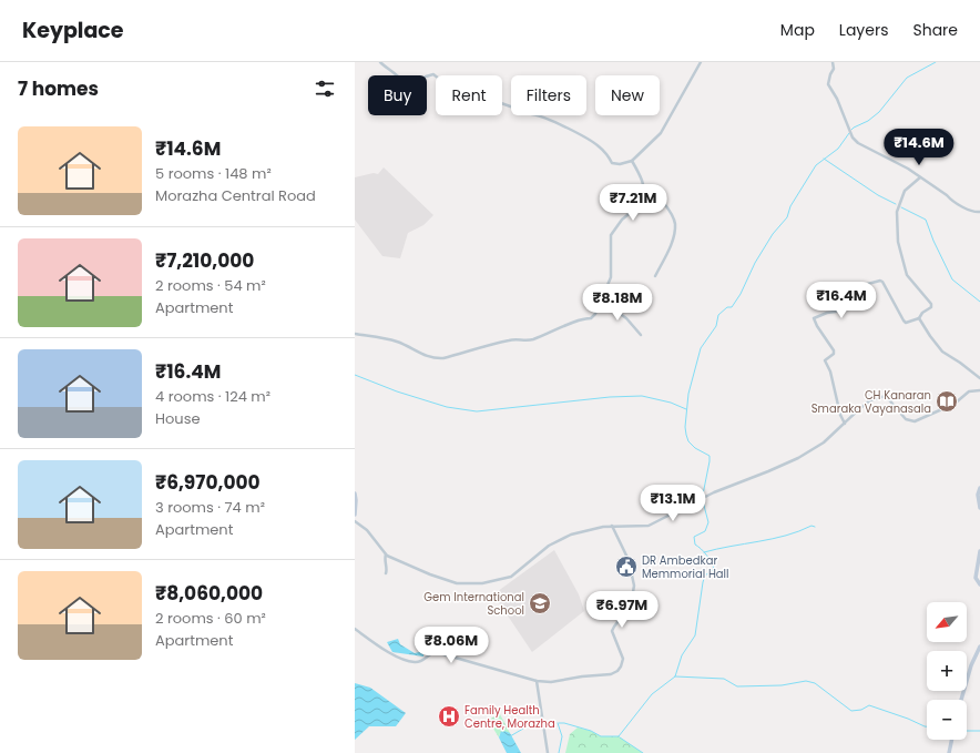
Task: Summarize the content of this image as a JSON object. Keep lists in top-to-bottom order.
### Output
{
  "places": {
    "library": ["CH Kanaran Smaraka Vayanasala"],
    "public building": ["DR Ambedkar Memmorial Hall"],
    "school or university": ["Gem International School"],
    "hospital": ["Family Health Centre, Morazha"]
  },
  "north": "bottom left",
  "page": {
    "header": "Keyplace",
    "nav": ["Map", "Layers", "Share"],
    "heading": "7 homes",
    "chip": [
      "Buy",
      "Rent",
      "Filters",
      "New"
    ],
    "list": [
      {
        "name": "₹14.6M",
        "note": "5 rooms · 148 m² · Morazha Central Road"
      },
      {
        "name": "₹7,210,000",
        "note": "2 rooms · 54 m² · Apartment"
      },
      {
        "name": "₹16.4M",
        "note": "4 rooms · 124 m² · House"
      },
      {
        "name": "₹6,970,000",
        "note": "3 rooms · 74 m² · Apartment"
      },
      {
        "name": "₹8,060,000",
        "note": "2 rooms · 60 m² · Apartment"
      }
    ],
    "price": [
      "₹14.6M",
      "₹7.21M",
      "₹16.4M",
      "₹8.18M",
      "₹13.1M",
      "₹6.97M",
      "₹8.06M"
    ],
    "map_buttons": ["+", "−"]
  }
}
